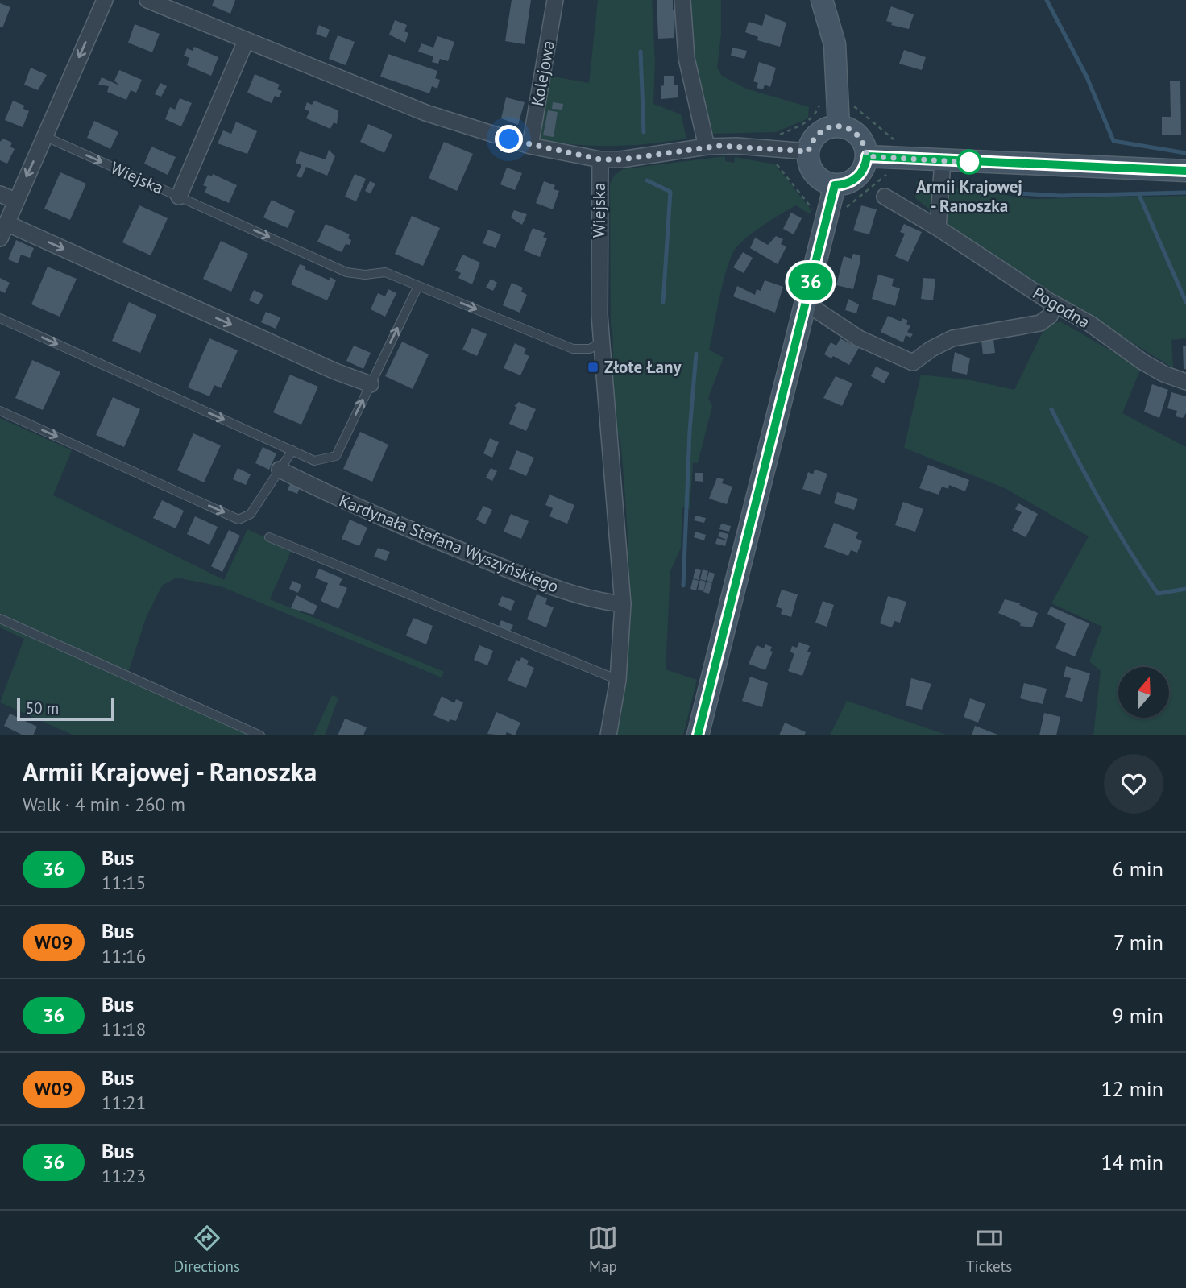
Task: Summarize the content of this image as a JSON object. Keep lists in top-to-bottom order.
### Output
{
  "streets": {
    "street": [
      "Kolejowa",
      "Wiejska",
      "Pogodna",
      "Kardynała Stefana Wyszyńskiego"
    ]
  },
  "crossings": [
    ["Kolejowa", "Wiejska"]
  ],
  "one_way": ["Wiejska"],
  "places": {
    "other": ["Armii Krajowej - Ranoszka"],
    "transit": ["Złote Łany"]
  },
  "lines": ["bus line 36"],
  "scale_bar": "50 m",
  "north": "top",
  "page": {
    "on_map": "36",
    "scale": "50 m",
    "heading": ["Armii Krajowej - Ranoszka", "Walk · 4 min · 260 m"],
    "list": [
      {
        "mark": "36",
        "name": "Bus",
        "note": "11:15",
        "value": "6 min"
      },
      {
        "mark": "W09",
        "name": "Bus",
        "note": "11:16",
        "value": "7 min"
      },
      {
        "mark": "36",
        "name": "Bus",
        "note": "11:18",
        "value": "9 min"
      },
      {
        "mark": "W09",
        "name": "Bus",
        "note": "11:21",
        "value": "12 min"
      },
      {
        "mark": "36",
        "name": "Bus",
        "note": "11:23",
        "value": "14 min"
      }
    ],
    "tabs": ["Directions", "Map", "Tickets"]
  }
}
